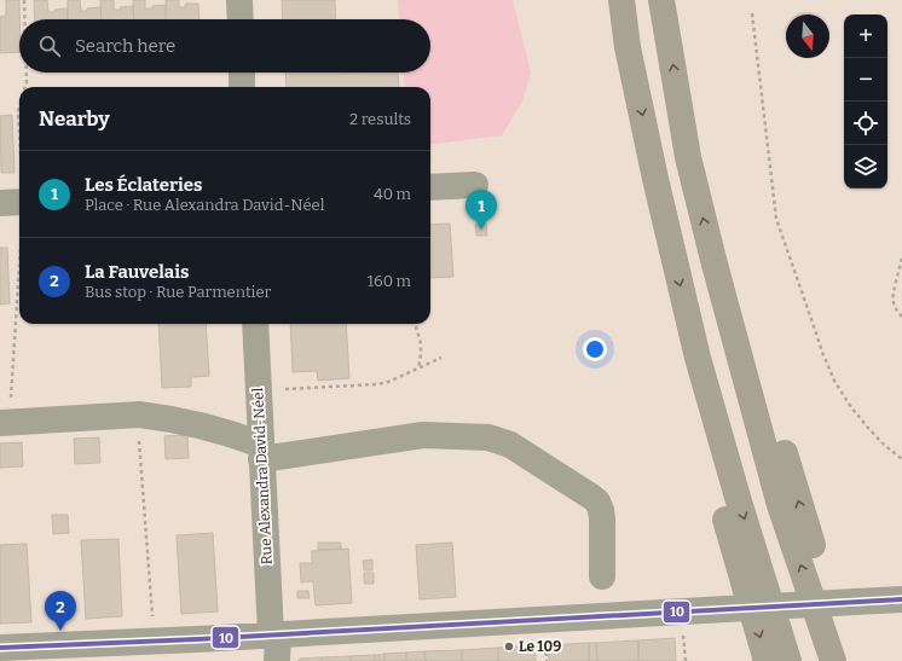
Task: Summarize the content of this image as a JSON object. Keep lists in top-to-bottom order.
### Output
{
  "streets": {
    "street": ["Rue Alexandra David-Néel"]
  },
  "places": ["Le 109"],
  "lines": ["transit line 10"],
  "north": "bottom",
  "page": {
    "map_buttons": ["+", "−"],
    "search": "Search here",
    "heading": ["Nearby", "2 results"],
    "list": [
      {
        "mark": "1",
        "name": "Les Éclateries",
        "note": "Place · Rue Alexandra David-Néel",
        "value": "40 m"
      },
      {
        "mark": "2",
        "name": "La Fauvelais",
        "note": "Bus stop · Rue Parmentier",
        "value": "160 m"
      }
    ],
    "pins": ["1", "2"]
  }
}
